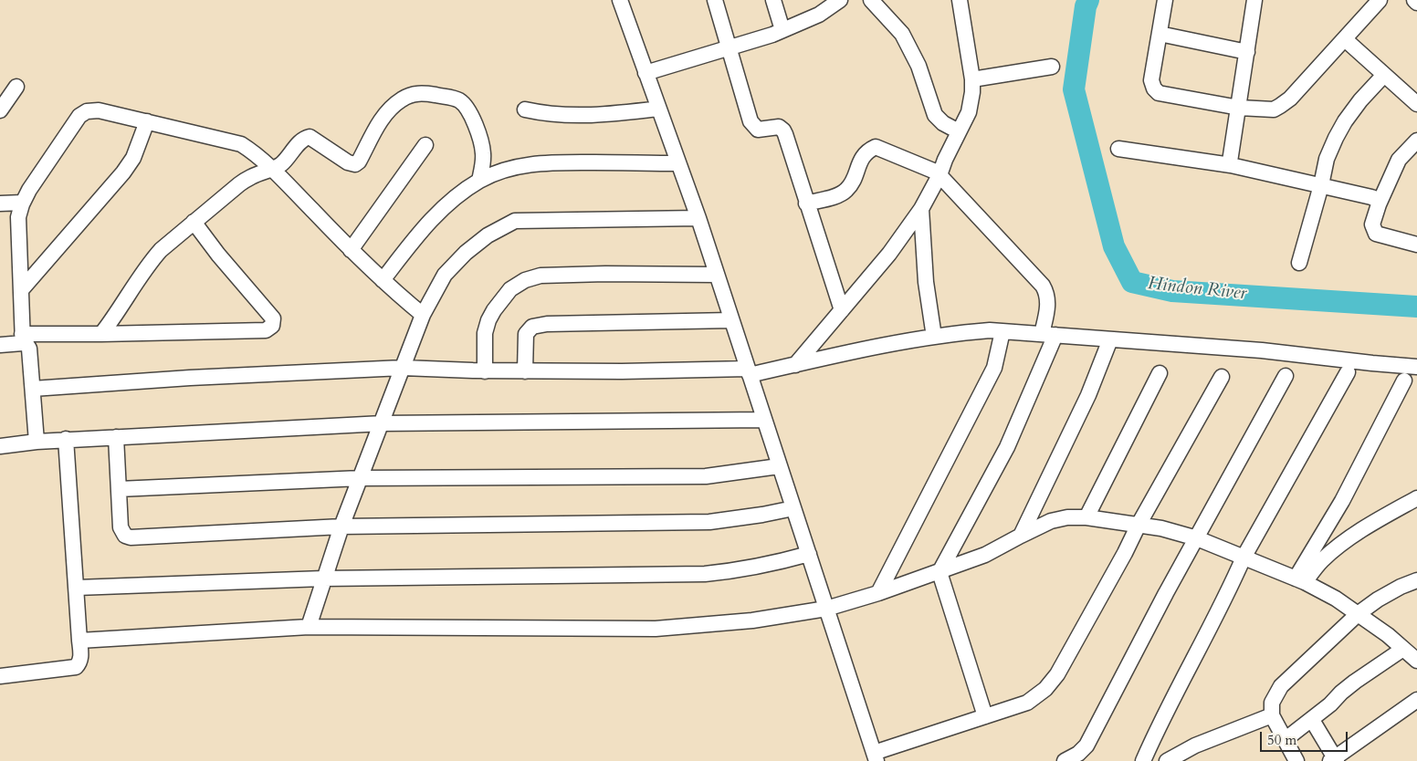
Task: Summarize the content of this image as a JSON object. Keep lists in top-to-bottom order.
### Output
{
  "water": ["Hindon River"],
  "scale_bar": "50 m"
}
